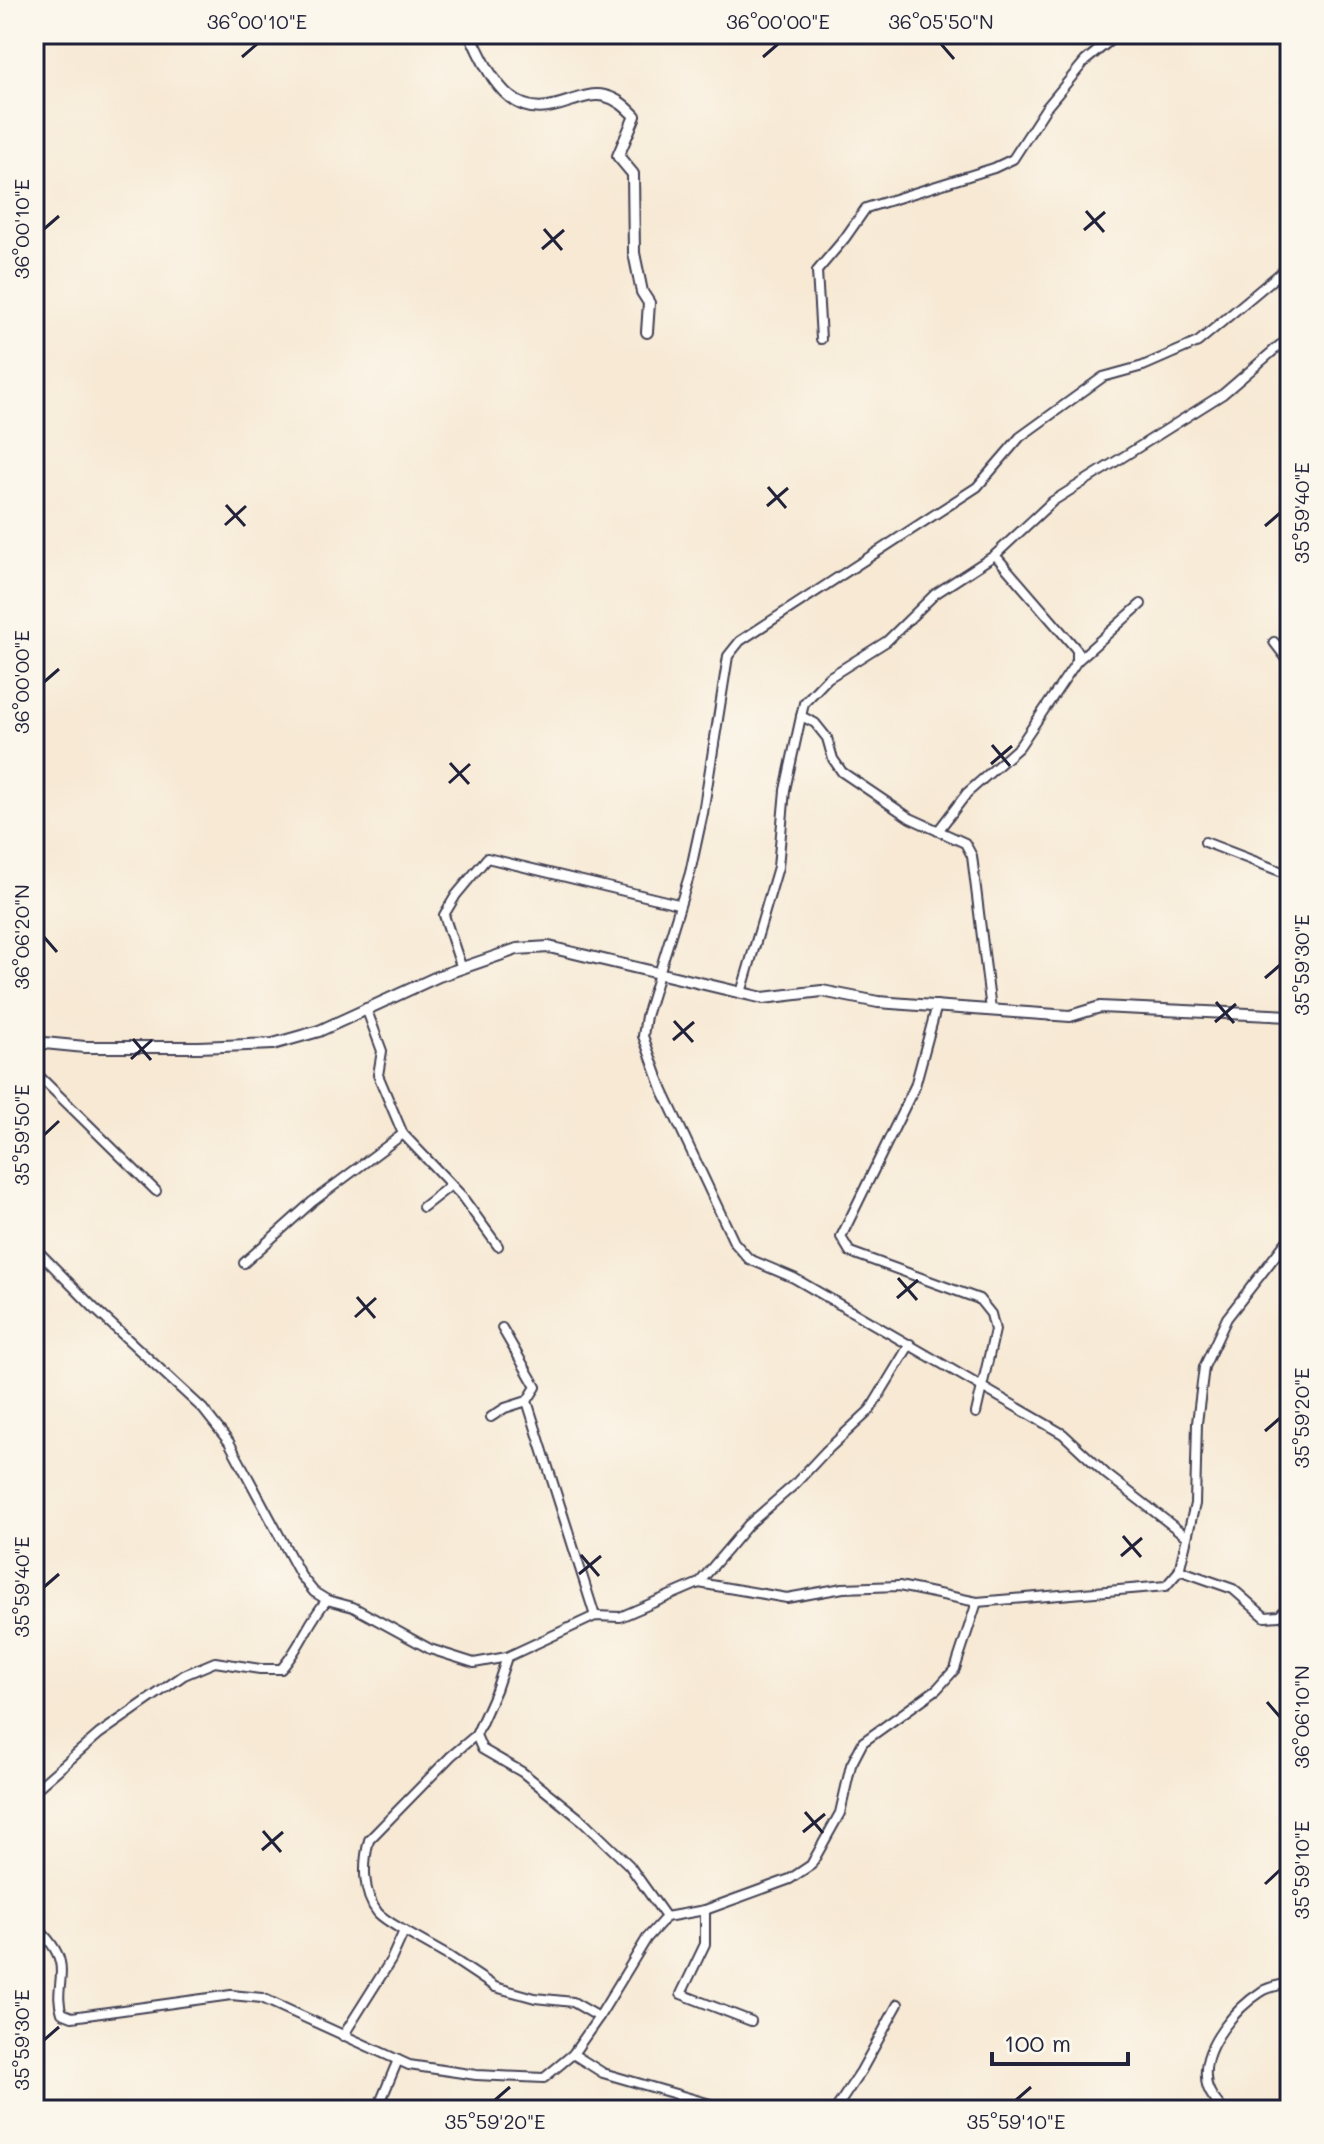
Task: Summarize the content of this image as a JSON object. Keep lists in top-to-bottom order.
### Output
{
  "scale_bar": "100 m",
  "coordinates": [
    "36°00'10\"E",
    "36°00'00\"E",
    "36°05'50\"N",
    "35°59'40\"E",
    "36°06'20\"N",
    "35°59'30\"E",
    "35°59'50\"E",
    "35°59'20\"E",
    "36°06'10\"N",
    "35°59'10\"E"
  ]
}
